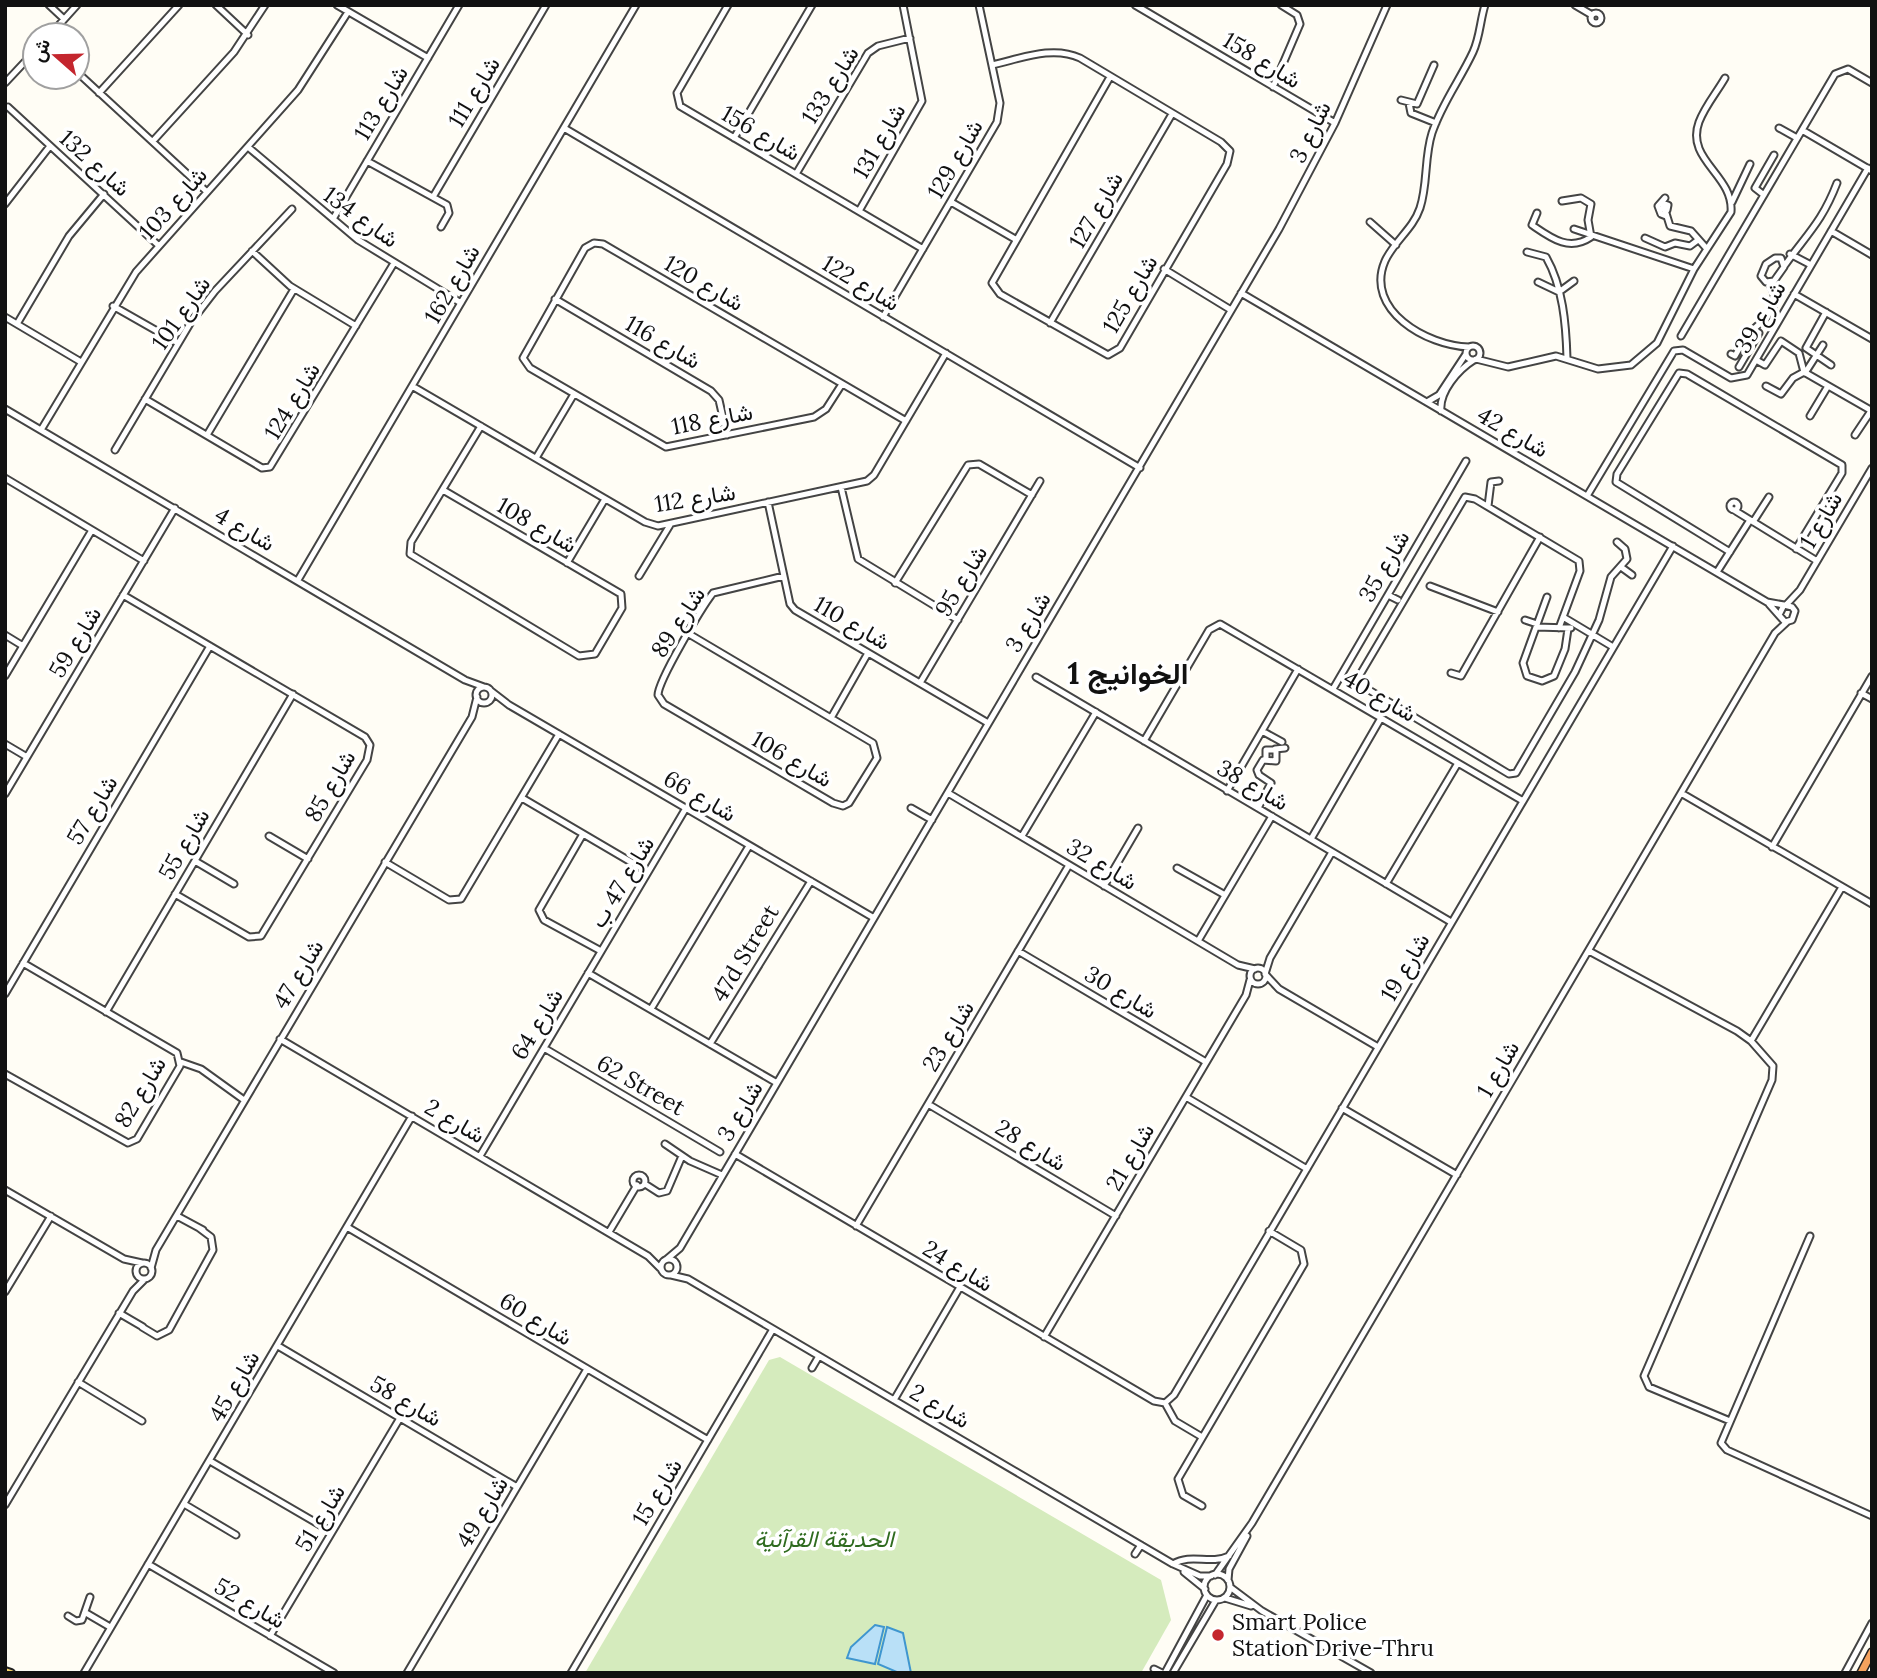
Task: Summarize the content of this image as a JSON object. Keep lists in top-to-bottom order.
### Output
{
  "streets": {
    "street": [
      "شارع 158",
      "شارع 133",
      "شارع 111",
      "شارع 113",
      "شارع 3",
      "شارع 156",
      "شارع 131",
      "شارع 129",
      "شارع 132",
      "شارع 103",
      "شارع 127",
      "شارع 134",
      "شارع 120",
      "شارع 122",
      "شارع 162",
      "شارع 125",
      "شارع 101",
      "شارع 39",
      "شارع 116",
      "شارع 124",
      "شارع 118",
      "شارع 42",
      "شارع 112",
      "شارع 1",
      "شارع 108",
      "شارع 4",
      "شارع 35",
      "شارع 95",
      "شارع 89",
      "شارع 110",
      "شارع 59",
      "شارع 40",
      "شارع 106",
      "شارع 38",
      "شارع 85",
      "شارع 66",
      "شارع 57",
      "شارع 55",
      "شارع 32",
      "شارع 47 ب",
      "47d Street",
      "شارع 19",
      "شارع 47",
      "شارع 30",
      "شارع 64",
      "شارع 23",
      "62 Street",
      "شارع 82",
      "شارع 2",
      "شارع 28",
      "شارع 21",
      "شارع 24",
      "شارع 60",
      "شارع 45",
      "شارع 58",
      "شارع 15",
      "شارع 49",
      "شارع 51",
      "شارع 52"
    ]
  },
  "crossings": [
    ["شارع 158", "شارع 3"],
    ["شارع 133", "شارع 156"],
    ["شارع 133", "شارع 131"],
    ["شارع 113", "شارع 134"],
    ["شارع 3", "شارع 122"],
    ["شارع 3", "شارع 42"],
    ["شارع 3", "شارع 110"],
    ["شارع 3", "شارع 66"],
    ["شارع 3", "شارع 32"],
    ["شارع 3", "شارع 64"],
    ["شارع 3", "شارع 2"],
    ["شارع 3", "شارع 24"],
    ["شارع 156", "شارع 131"],
    ["شارع 156", "شارع 129"],
    ["شارع 129", "شارع 122"],
    ["شارع 129", "شارع 125"],
    ["شارع 132", "شارع 103"],
    ["شارع 103", "شارع 134"],
    ["شارع 103", "شارع 4"],
    ["شارع 127", "شارع 125"],
    ["شارع 134", "شارع 162"],
    ["شارع 134", "شارع 124"],
    ["شارع 120", "شارع 116"],
    ["شارع 120", "شارع 118"],
    ["شارع 120", "شارع 112"],
    ["شارع 122", "شارع 162"],
    ["شارع 122", "شارع 112"],
    ["شارع 162", "شارع 112"],
    ["شارع 162", "شارع 4"],
    ["شارع 101", "شارع 124"],
    ["شارع 39", "شارع 42"],
    ["شارع 116", "شارع 118"],
    ["شارع 42", "شارع 1"],
    ["شارع 42", "شارع 19"],
    ["شارع 112", "شارع 110"],
    ["شارع 1", "شارع 2"],
    ["شارع 4", "شارع 59"],
    ["شارع 4", "شارع 66"],
    ["شارع 4", "شارع 47"],
    ["شارع 35", "شارع 40"],
    ["شارع 95", "شارع 110"],
    ["شارع 89", "شارع 110"],
    ["شارع 89", "شارع 106"],
    ["شارع 59", "شارع 85"],
    ["شارع 40", "شارع 38"],
    ["شارع 40", "شارع 19"],
    ["شارع 38", "شارع 19"],
    ["شارع 85", "شارع 57"],
    ["شارع 85", "شارع 55"],
    ["شارع 66", "شارع 47 ب"],
    ["شارع 66", "47d Street"],
    ["شارع 66", "شارع 47"],
    ["شارع 57", "شارع 82"],
    ["شارع 55", "شارع 82"],
    ["شارع 32", "شارع 23"],
    ["شارع 32", "شارع 21"],
    ["شارع 47 ب", "شارع 64"],
    ["47d Street", "شارع 64"],
    ["شارع 19", "شارع 24"],
    ["شارع 47", "شارع 2"],
    ["شارع 30", "شارع 23"],
    ["شارع 30", "شارع 21"],
    ["شارع 64", "62 Street"],
    ["شارع 64", "شارع 2"],
    ["شارع 23", "شارع 28"],
    ["شارع 23", "شارع 24"],
    ["شارع 2", "شارع 45"],
    ["شارع 2", "شارع 15"],
    ["شارع 28", "شارع 21"],
    ["شارع 21", "شارع 24"],
    ["شارع 60", "شارع 45"],
    ["شارع 60", "شارع 15"],
    ["شارع 60", "شارع 49"],
    ["شارع 45", "شارع 58"],
    ["شارع 45", "شارع 52"],
    ["شارع 58", "شارع 49"],
    ["شارع 58", "شارع 51"],
    ["شارع 51", "شارع 52"]
  ],
  "districts": ["الخوانيج 1"],
  "parks": ["الحديقة القرآنية"],
  "places": ["Smart Police Station Drive-Thru"],
  "north": "left"
}
